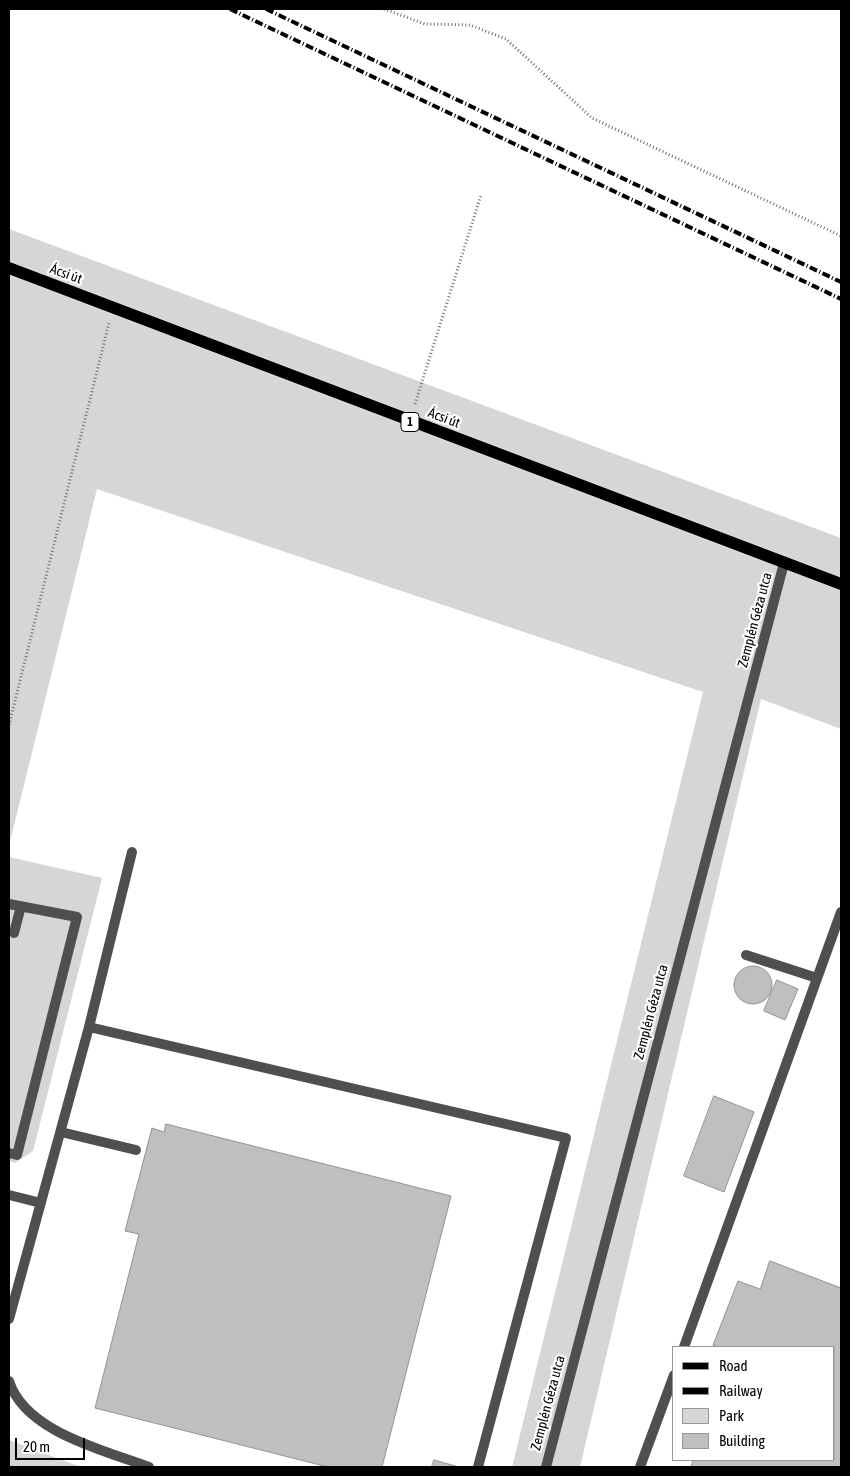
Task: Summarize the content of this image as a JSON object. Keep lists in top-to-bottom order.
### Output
{
  "streets": {
    "main road": ["Ácsi út", "1"],
    "street": ["Zemplén Géza utca"]
  },
  "crossings": [
    ["Ácsi út", "Zemplén Géza utca"]
  ],
  "legend": [
    "Road",
    "Railway",
    "Park",
    "Building"
  ],
  "scale_bar": "20 m"
}
